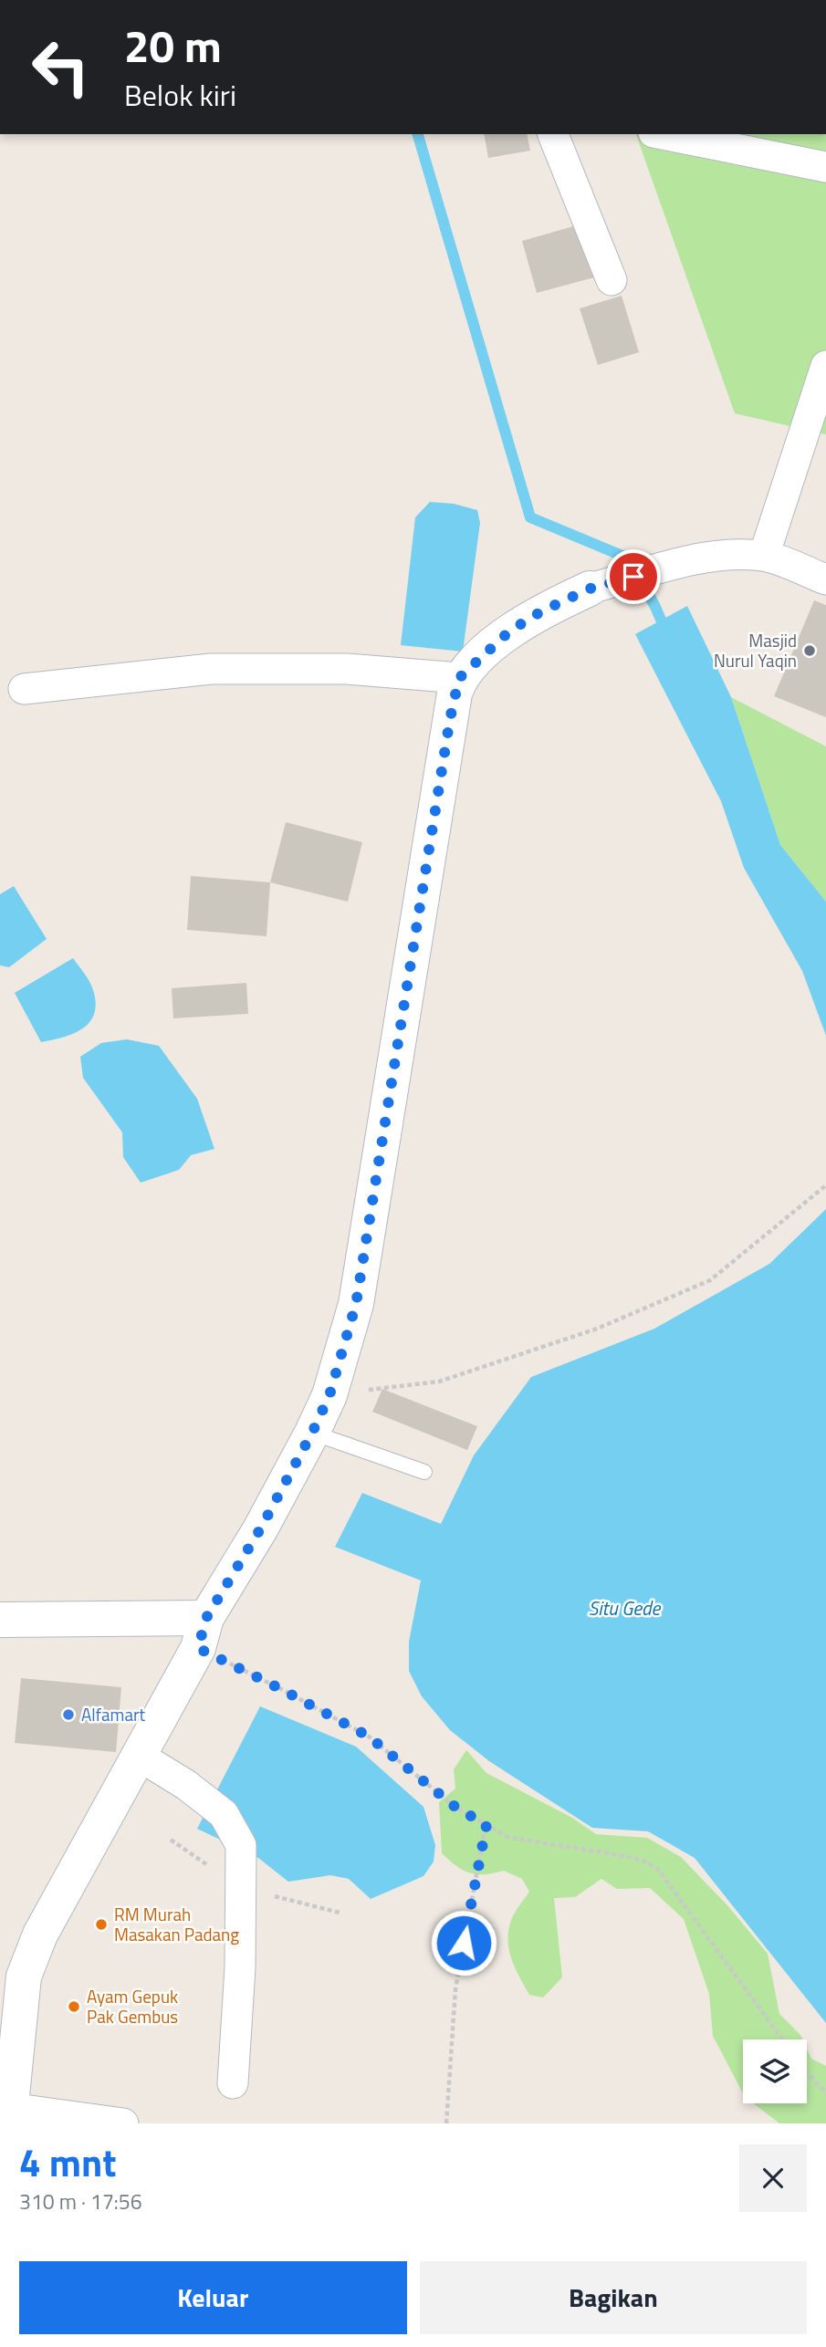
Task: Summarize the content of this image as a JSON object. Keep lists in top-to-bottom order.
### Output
{
  "water": ["Situ Gede"],
  "places": [
    "Masjid Nurul Yaqin",
    "Alfamart",
    "RM Murah Masakan Padang",
    "Ayam Gepuk Pak Gembus"
  ],
  "page": {
    "turn": ["20 m", "Belok kiri"],
    "heading": ["4 mnt", "310 m · 17:56"],
    "buttons": ["Keluar", "Bagikan"]
  }
}
